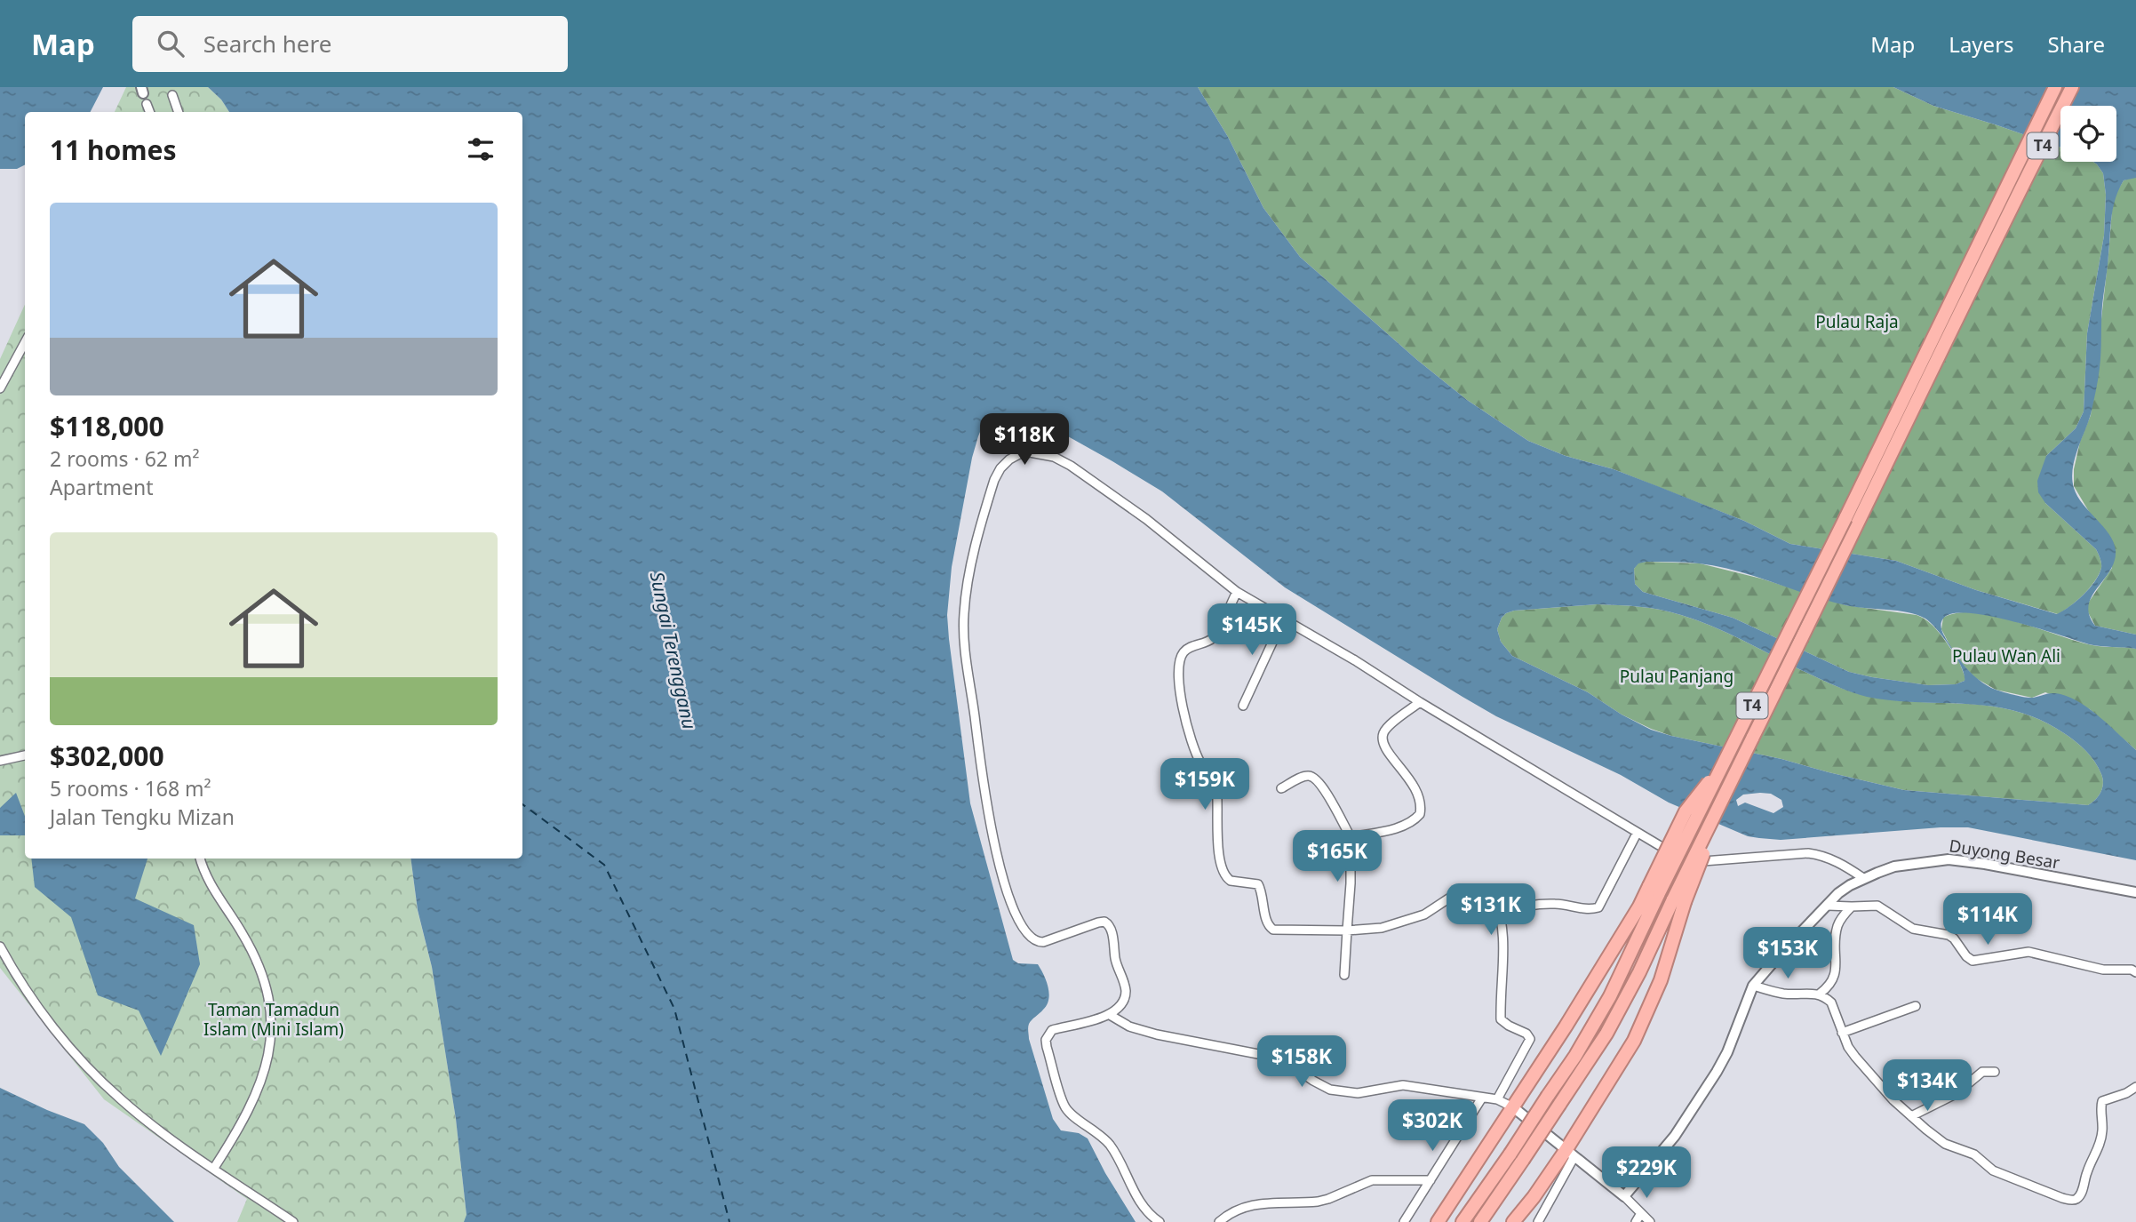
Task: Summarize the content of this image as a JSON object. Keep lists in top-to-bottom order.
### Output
{
  "streets": {
    "highway": ["T4"],
    "street": ["Duyong Besar"]
  },
  "water": ["Sungai Terengganu"],
  "parks": [
    "Pulau Raja",
    "Pulau Wan Ali",
    "Pulau Panjang",
    "Taman Tamadun Islam (Mini Islam)"
  ],
  "page": {
    "header": "Map",
    "search": "Search here",
    "nav": ["Map", "Layers", "Share"],
    "heading": "11 homes",
    "list": [
      {
        "name": "$118,000",
        "note": "2 rooms · 62 m² · Apartment"
      },
      {
        "name": "$302,000",
        "note": "5 rooms · 168 m² · Jalan Tengku Mizan"
      }
    ],
    "price": [
      "$118K",
      "$145K",
      "$159K",
      "$165K",
      "$131K",
      "$114K",
      "$153K",
      "$158K",
      "$134K",
      "$302K",
      "$229K"
    ]
  }
}
